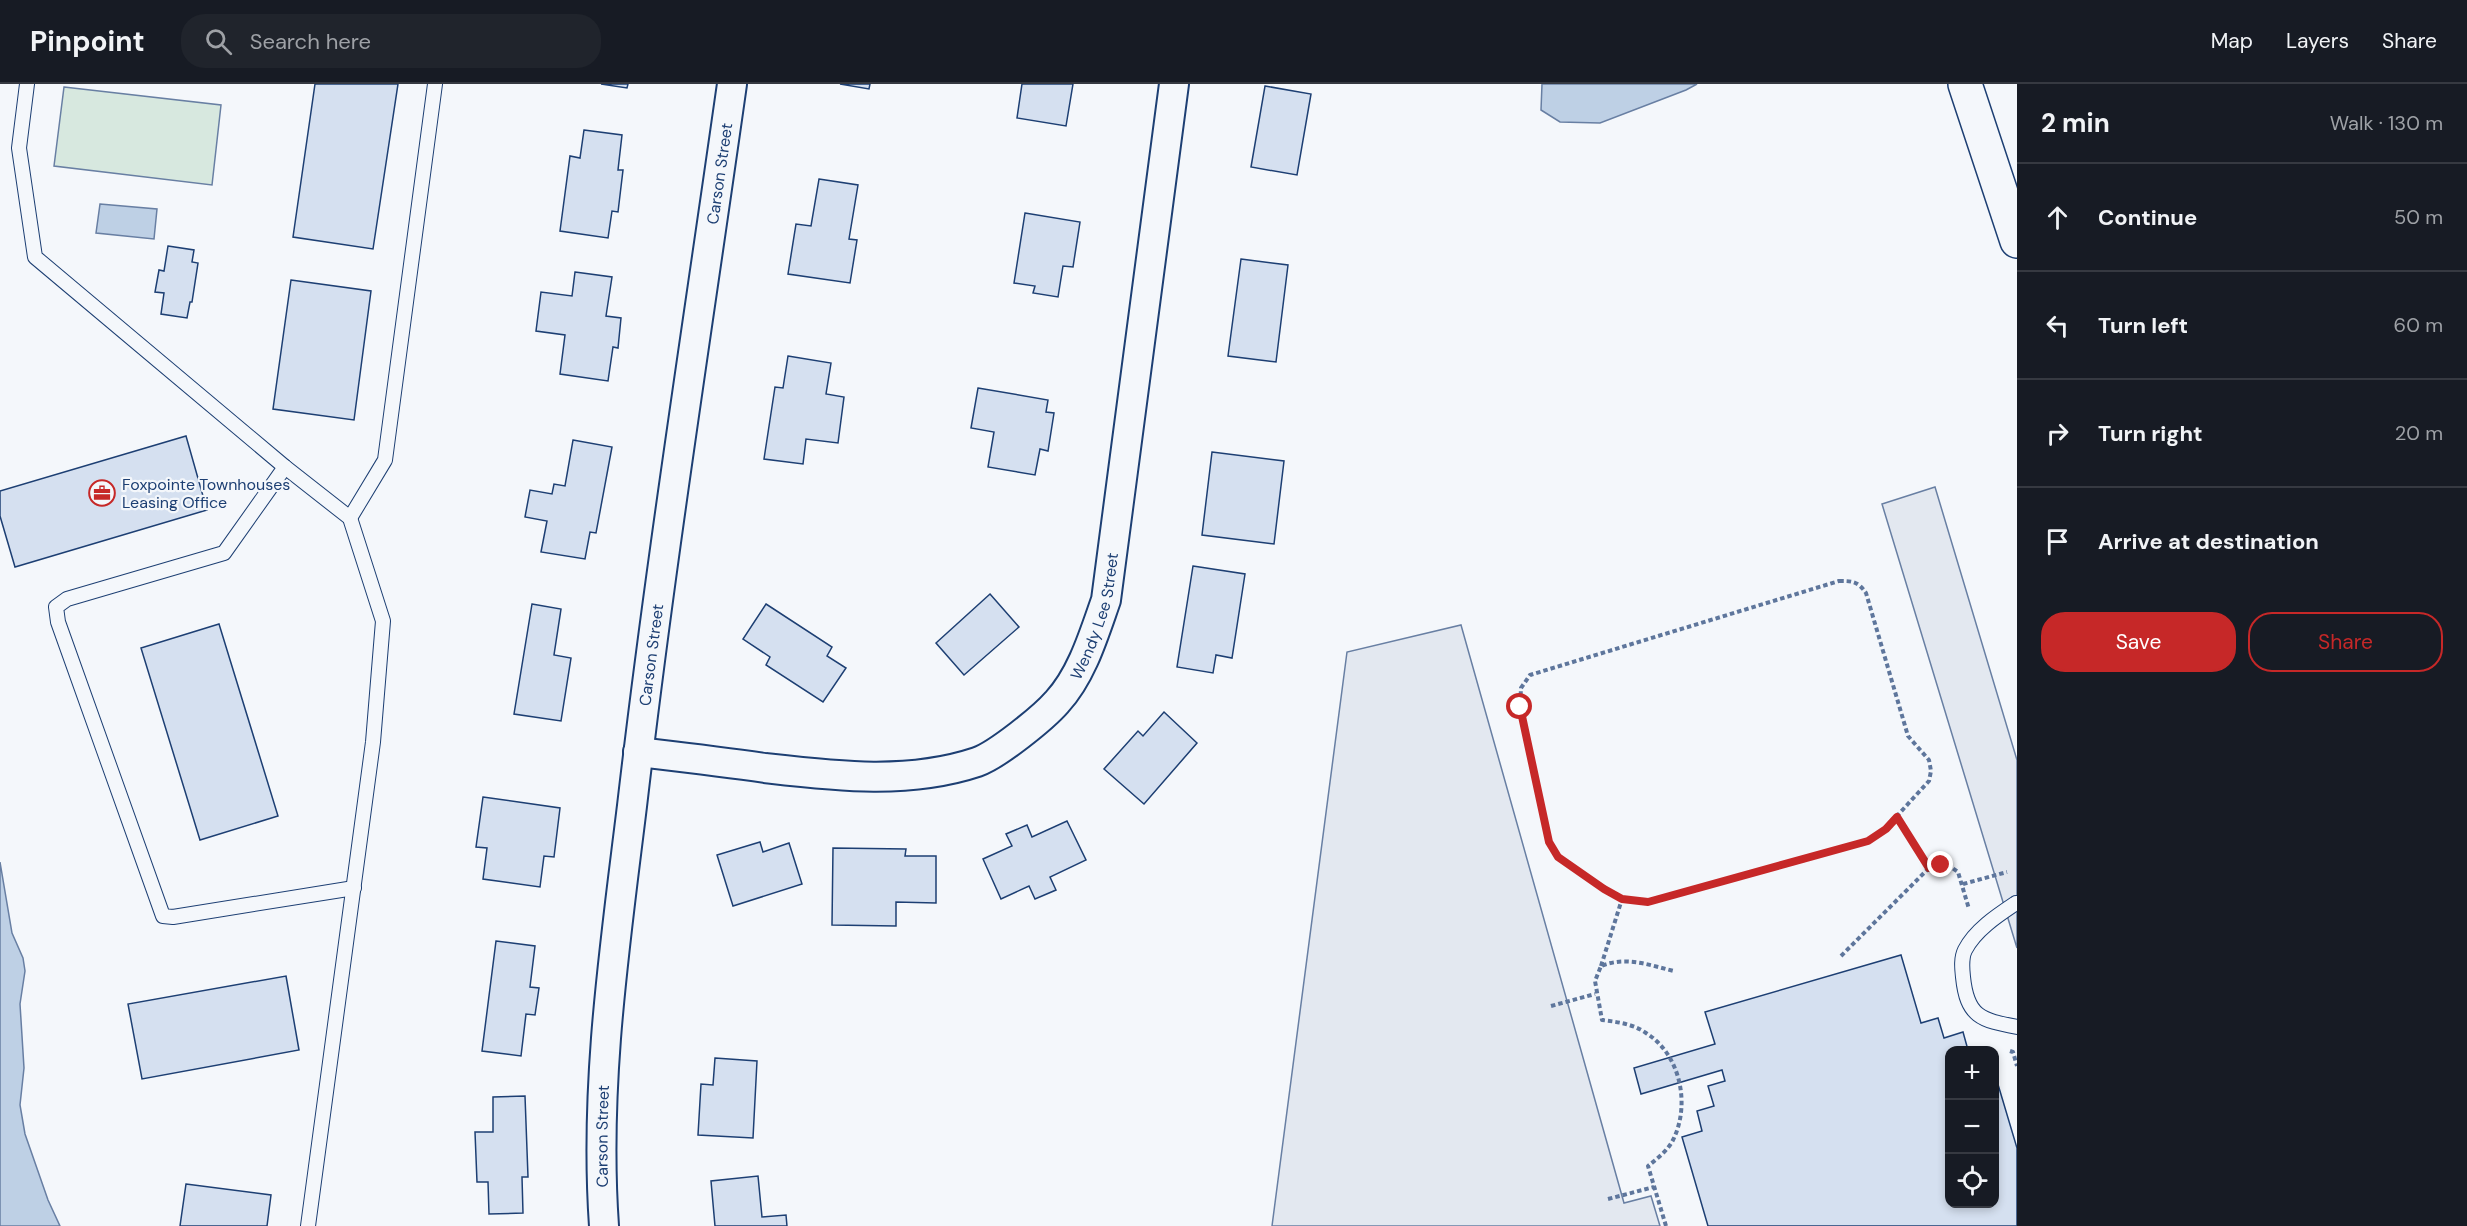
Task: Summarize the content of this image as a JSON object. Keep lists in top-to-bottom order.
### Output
{
  "streets": {
    "street": ["Carson Street", "Wendy Lee Street"]
  },
  "crossings": [
    ["Carson Street", "Wendy Lee Street"]
  ],
  "places": {
    "office": ["Foxpointe Townhouses Leasing Office"]
  },
  "page": {
    "header": "Pinpoint",
    "search": "Search here",
    "nav": ["Map", "Layers", "Share"],
    "heading": ["2 min", "Walk · 130 m"],
    "list": [
      ["Continue", "50 m"],
      ["Turn left", "60 m"],
      ["Turn right", "20 m"],
      "Arrive at destination"
    ],
    "buttons": ["Save", "Share"],
    "map_buttons": ["+", "−"]
  }
}
